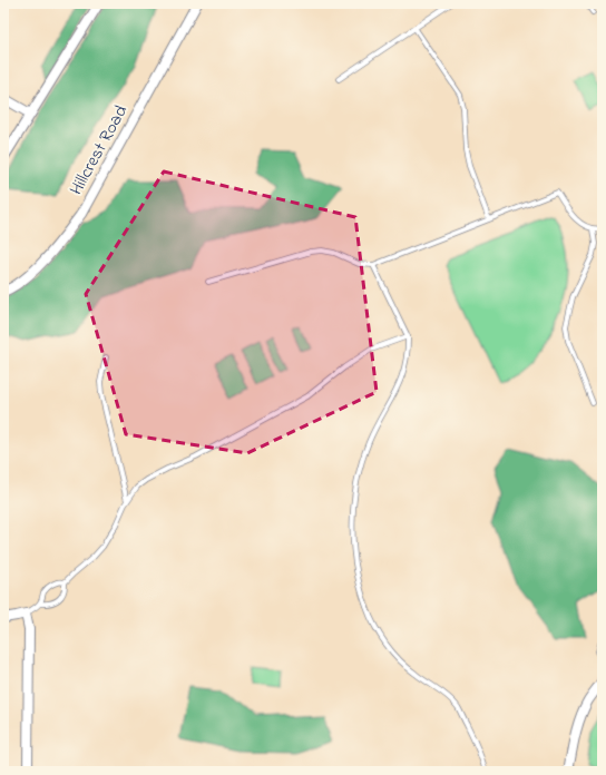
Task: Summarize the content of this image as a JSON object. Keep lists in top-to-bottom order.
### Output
{
  "streets": {
    "street": ["Hillcrest Road"]
  }
}
